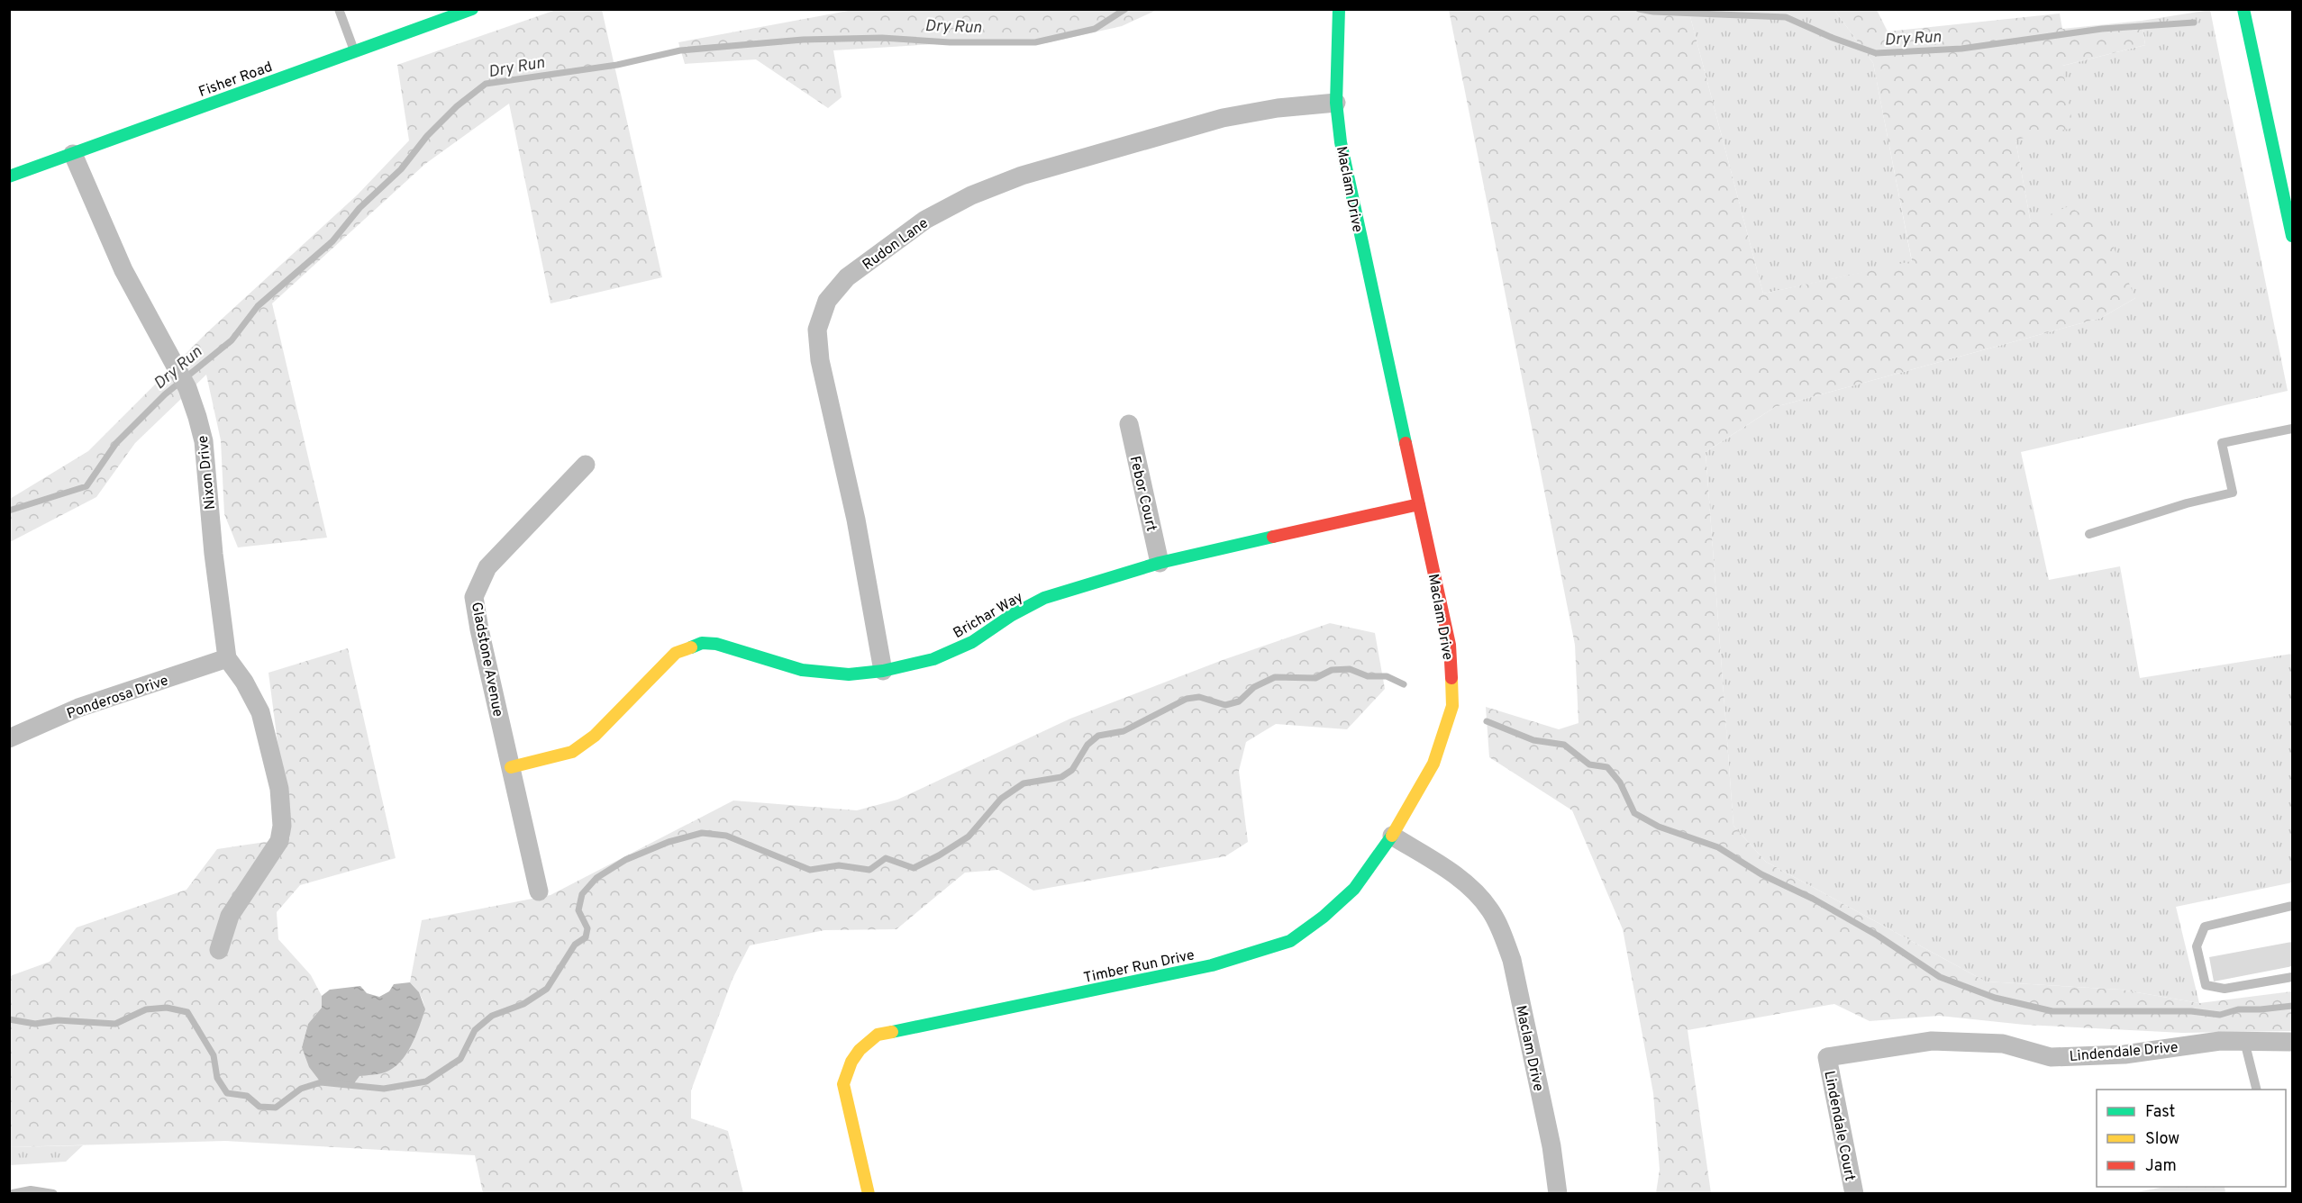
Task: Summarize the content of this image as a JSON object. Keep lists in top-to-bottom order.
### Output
{
  "streets": {
    "street": [
      "Fisher Road",
      "Maclam Drive",
      "Rudon Lane",
      "Nixon Drive",
      "Febor Court",
      "Brichar Way",
      "Gladstone Avenue",
      "Ponderosa Drive",
      "Timber Run Drive",
      "Lindendale Drive",
      "Lindendale Court"
    ]
  },
  "crossings": [
    ["Fisher Road", "Nixon Drive"],
    ["Maclam Drive", "Rudon Lane"],
    ["Maclam Drive", "Brichar Way"],
    ["Maclam Drive", "Timber Run Drive"],
    ["Rudon Lane", "Brichar Way"],
    ["Nixon Drive", "Ponderosa Drive"],
    ["Febor Court", "Brichar Way"],
    ["Brichar Way", "Gladstone Avenue"],
    ["Lindendale Drive", "Lindendale Court"]
  ],
  "water": ["Dry Run"],
  "legend": ["Fast", "Slow", "Jam"]
}
